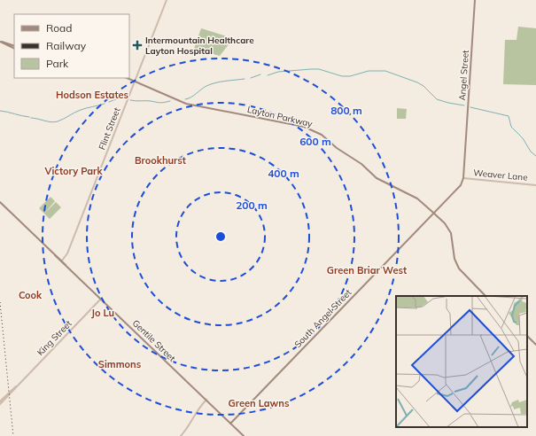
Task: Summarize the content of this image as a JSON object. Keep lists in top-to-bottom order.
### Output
{
  "streets": {
    "main road": [
      "Angel Street",
      "Layton Parkway",
      "South Angel Street",
      "Gentile Street"
    ],
    "street": ["Flint Street", "Weaver Lane", "King Street"]
  },
  "crossings": [
    ["Angel Street", "South Angel Street"],
    ["Layton Parkway", "Flint Street"],
    ["Layton Parkway", "South Angel Street"],
    ["Flint Street", "Gentile Street"],
    ["Weaver Lane", "South Angel Street"],
    ["South Angel Street", "Gentile Street"],
    ["King Street", "Gentile Street"]
  ],
  "districts": [
    "Hodson Estates",
    "Brookhurst",
    "Victory Park",
    "Green Briar West",
    "Cook",
    "Jo Lu",
    "Simmons",
    "Green Lawns"
  ],
  "places": {
    "health": ["Intermountain Healthcare Layton Hospital"]
  },
  "legend": ["Road", "Railway", "Park"],
  "rings": [
    "800 m",
    "600 m",
    "400 m",
    "200 m"
  ]
}
